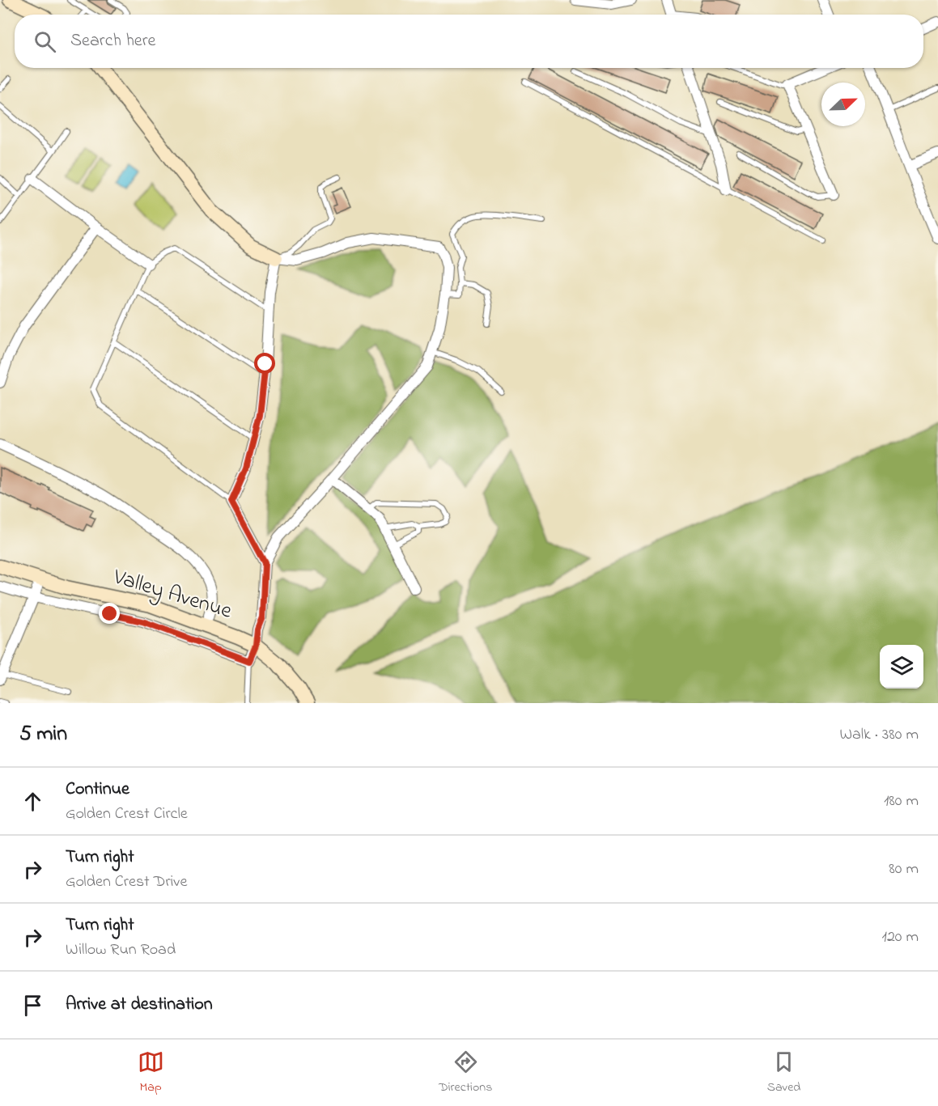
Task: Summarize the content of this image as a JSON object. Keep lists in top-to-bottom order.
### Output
{
  "streets": {
    "main road": ["Valley Avenue"]
  },
  "north": "top right",
  "page": {
    "search": "Search here",
    "heading": ["5 min", "Walk · 380 m"],
    "list": [
      ["Continue", "Golden Crest Circle", "180 m"],
      ["Turn right", "Golden Crest Drive", "80 m"],
      ["Turn right", "Willow Run Road", "120 m"],
      "Arrive at destination"
    ],
    "nav": ["Map", "Directions", "Saved"]
  }
}
